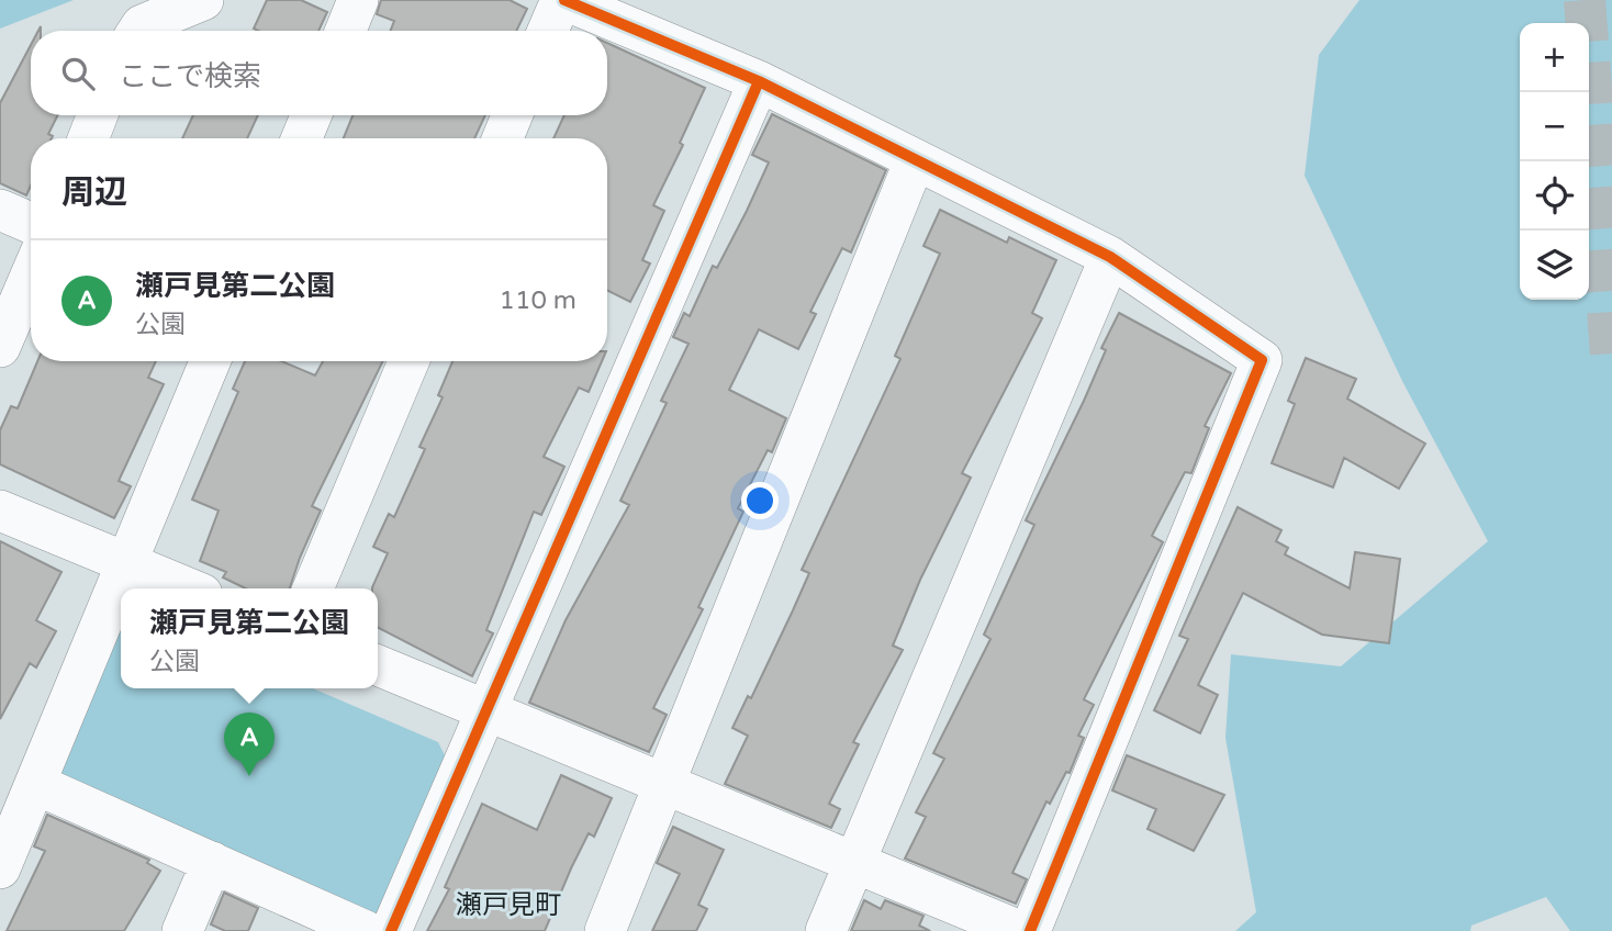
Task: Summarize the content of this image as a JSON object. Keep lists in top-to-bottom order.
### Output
{
  "districts": ["瀬戸見町"],
  "page": {
    "map_buttons": ["+", "−"],
    "search": "ここで検索",
    "heading": "周辺",
    "list": [
      {
        "mark": "A",
        "name": "瀬戸見第二公園",
        "note": "公園",
        "value": "110 m"
      }
    ],
    "popup": ["瀬戸見第二公園", "公園"],
    "pins": "A"
  }
}
